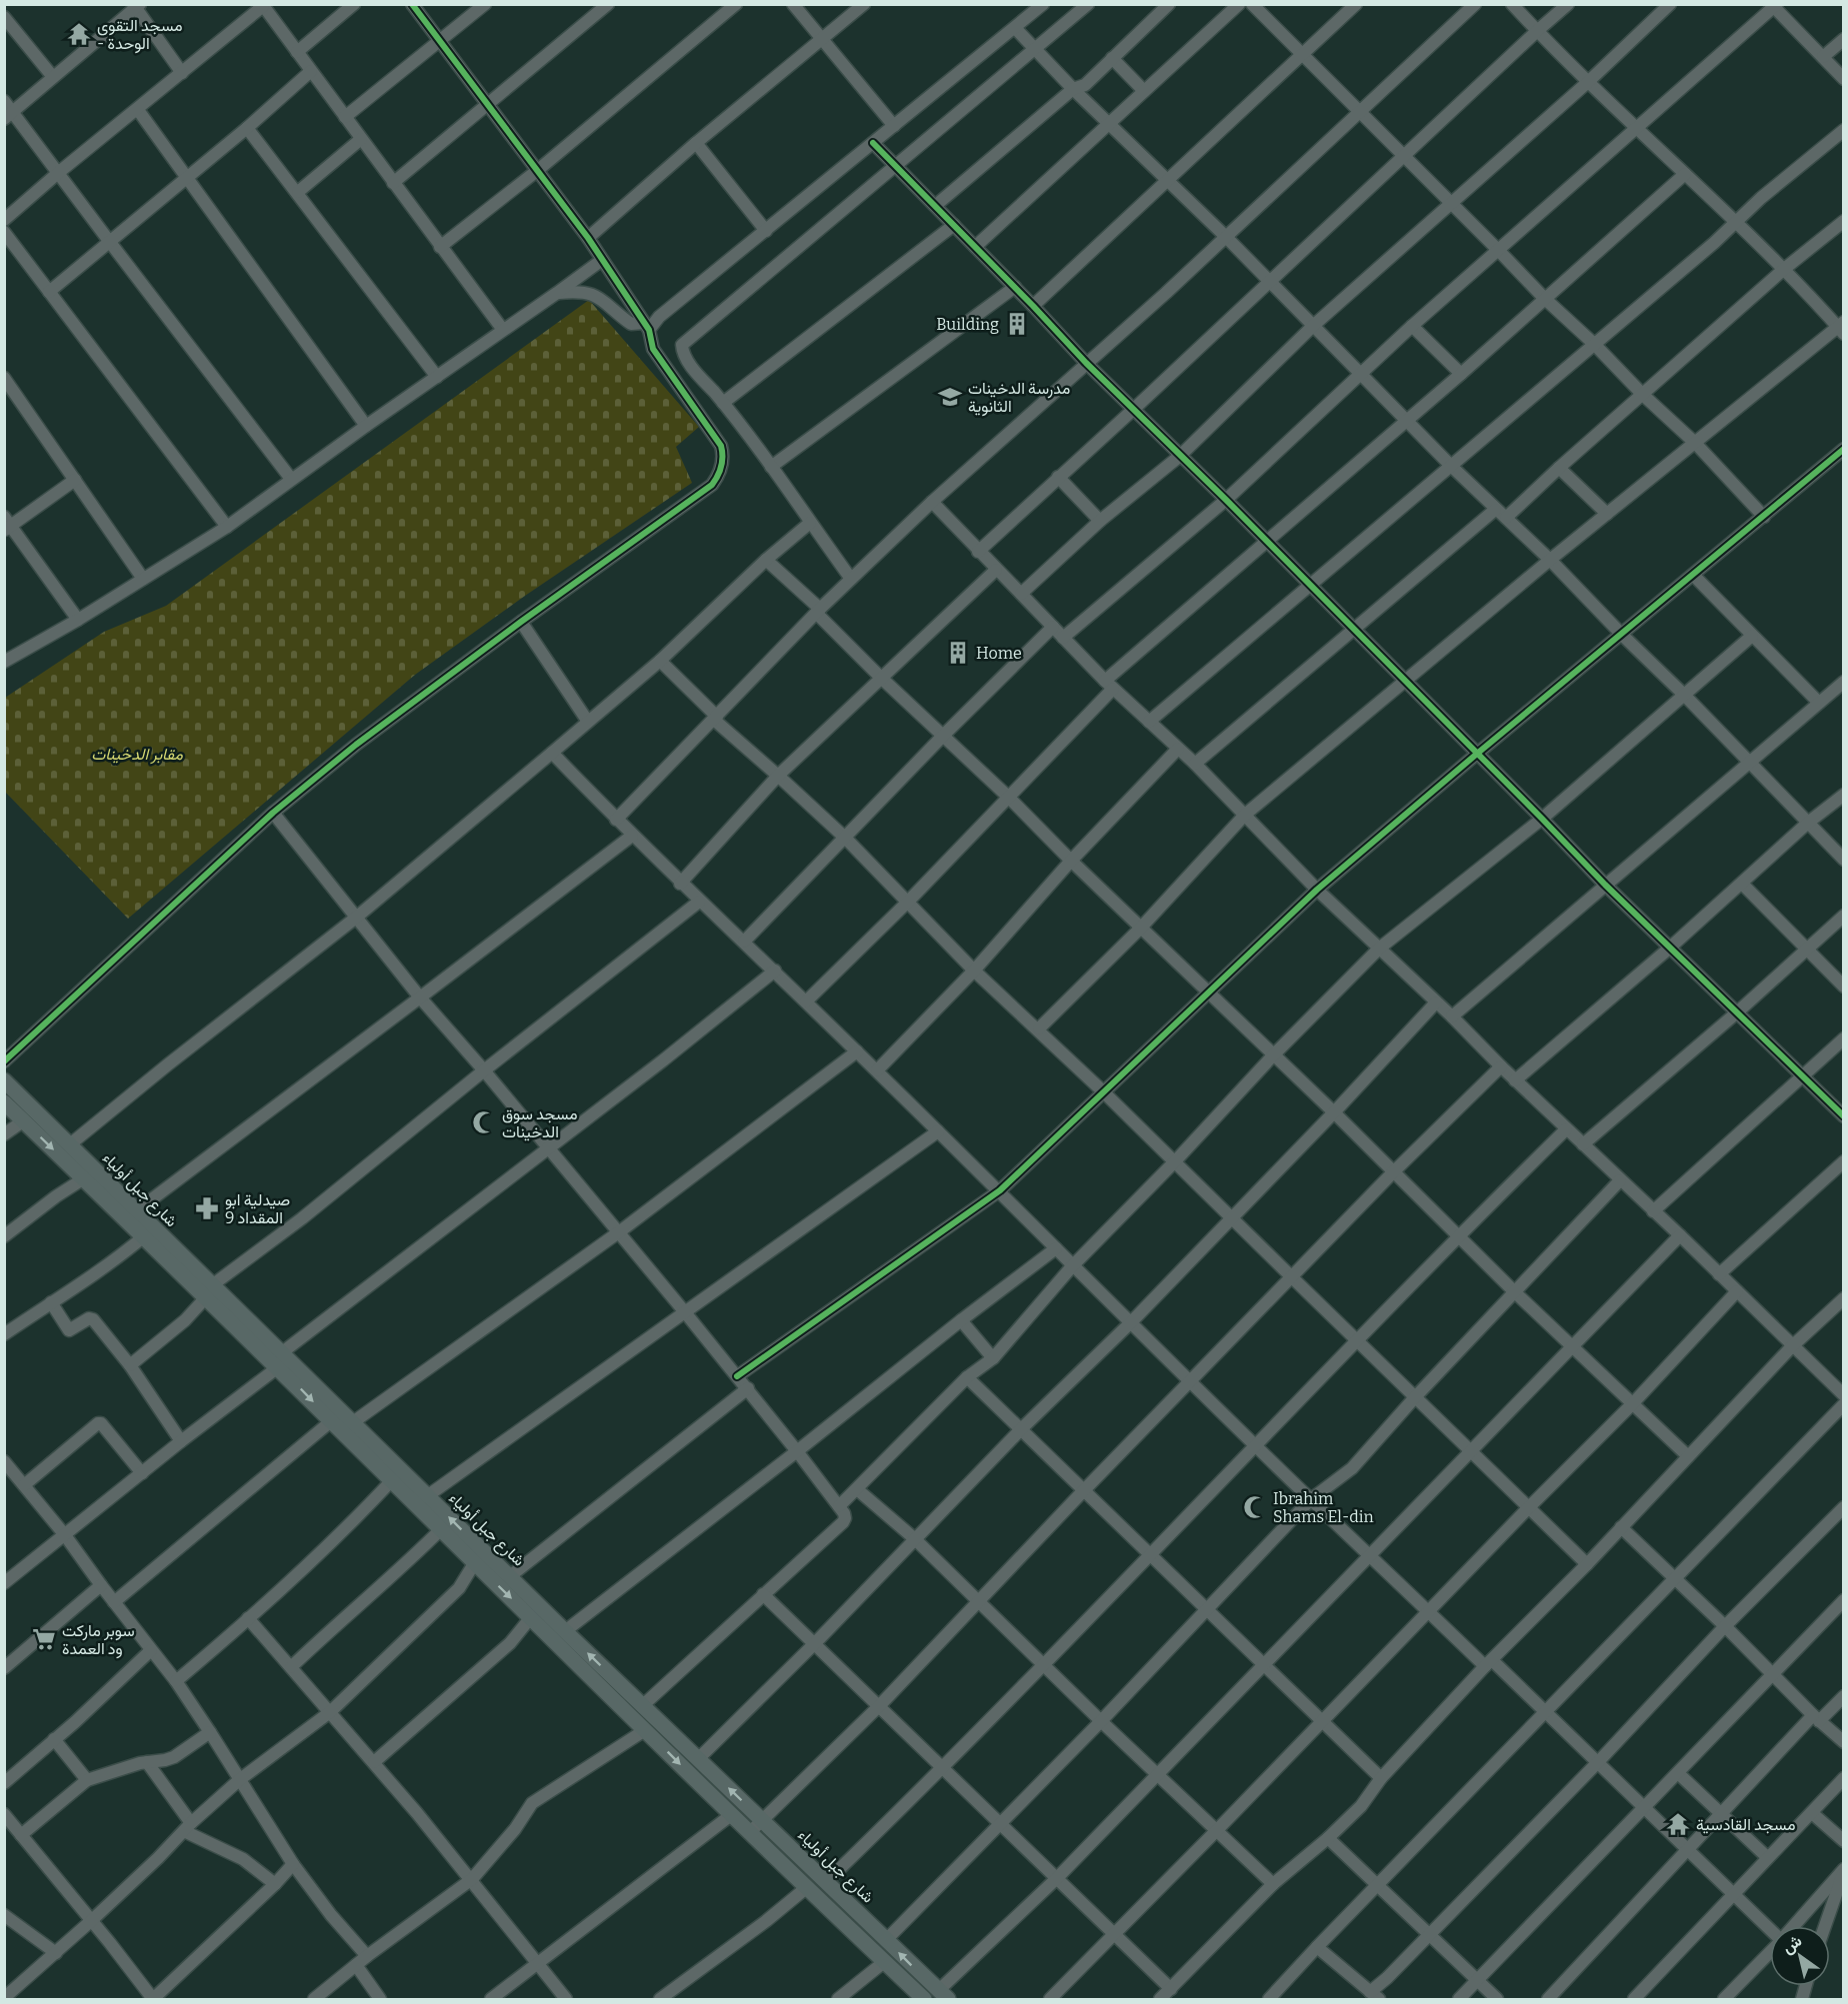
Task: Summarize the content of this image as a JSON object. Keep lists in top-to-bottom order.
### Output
{
  "streets": {
    "main road": ["شارع جبل أولياء"]
  },
  "parks": ["مقابر الدخينات"],
  "places": {
    "temple": ["مسجد التقوى - الوحدة", "مسجد القادسية"],
    "building": ["Building", "Home"],
    "school or university": ["مدرسة الدخينات الثانوية"],
    "mosque": ["مسجد سوق الدخينات", "Ibrahim Shams El-din"],
    "pharmacy": ["صيدلية ابو المقداد 9"],
    "supermarket": ["سوبر ماركت ود العمدة"]
  },
  "north": "top left"
}
